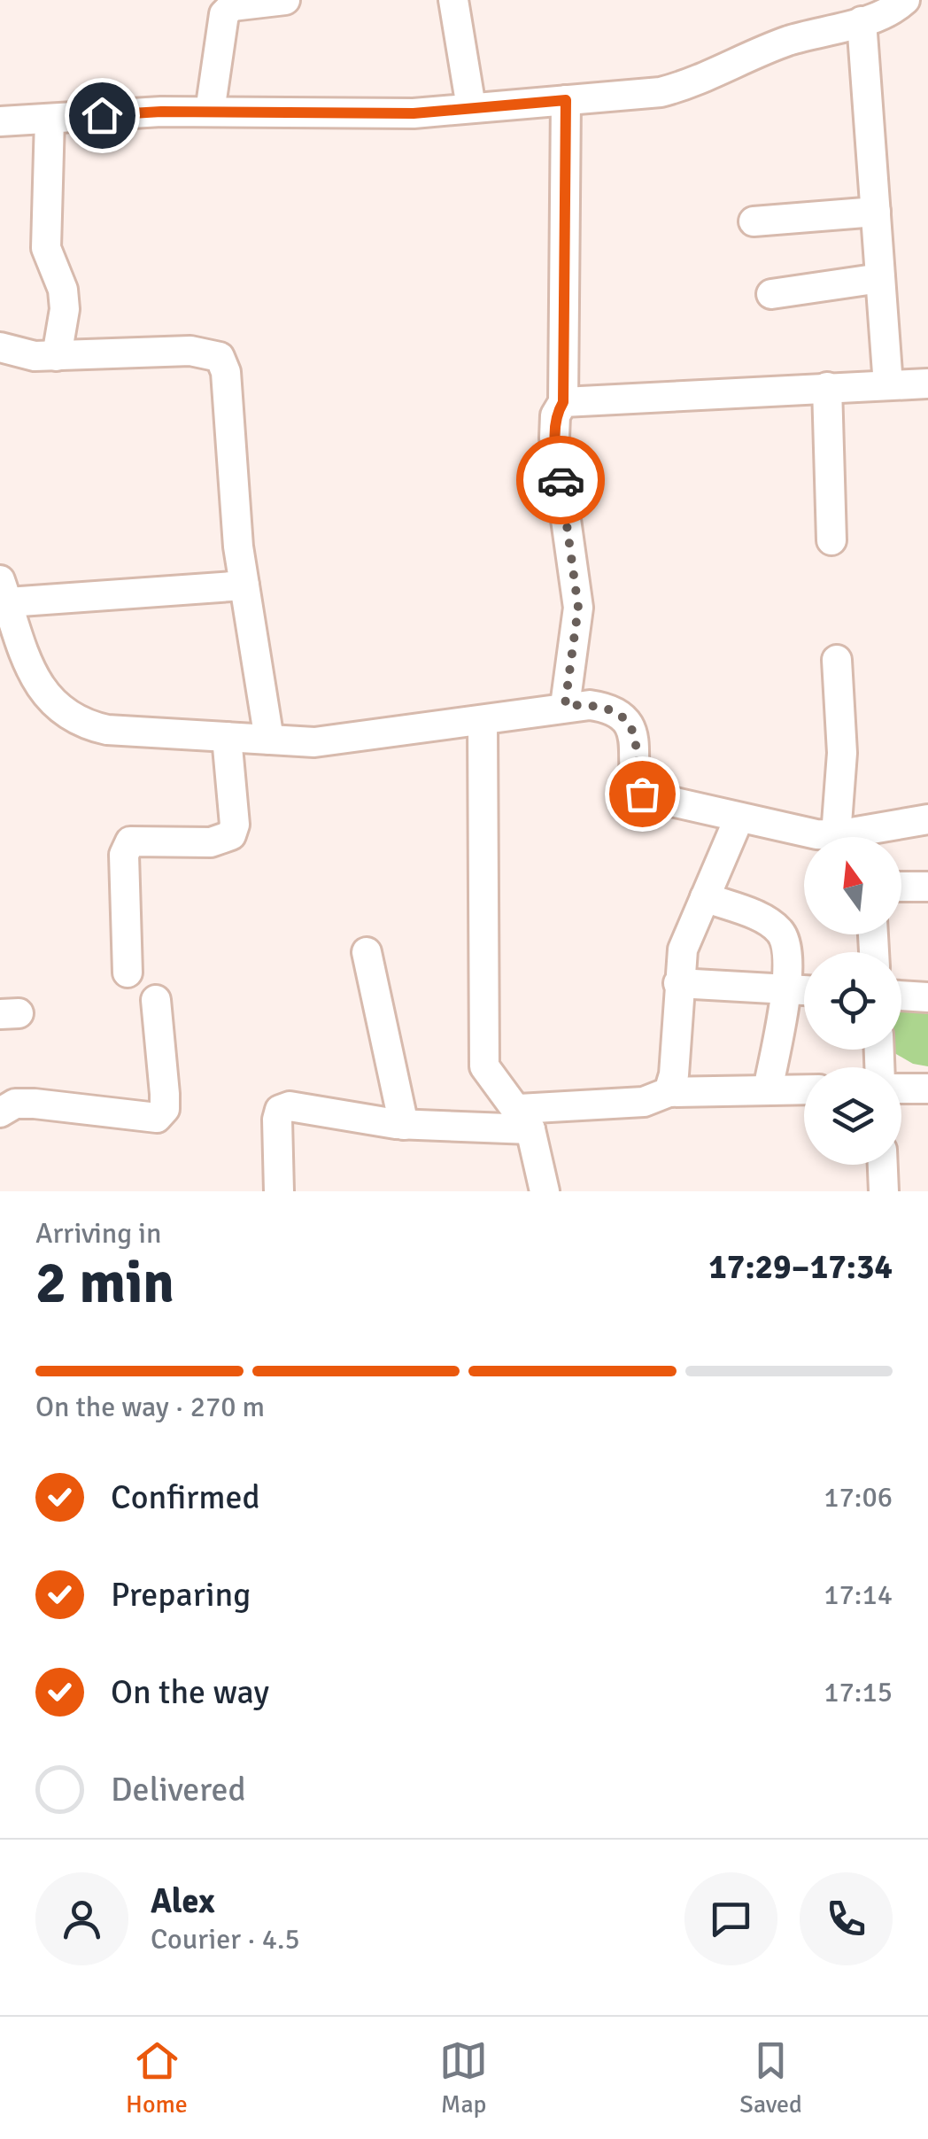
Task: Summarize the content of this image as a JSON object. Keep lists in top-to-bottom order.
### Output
{
  "north": "top",
  "page": {
    "heading": ["2 min", "Arriving in", "17:29–17:34"],
    "panel": ["Alex", "Courier · 4.5"],
    "bar": "On the way · 270 m",
    "list": [
      ["Confirmed", "17:06"],
      ["Preparing", "17:14"],
      ["On the way", "17:15"],
      "Delivered"
    ],
    "tabs": ["Home", "Map", "Saved"]
  }
}
